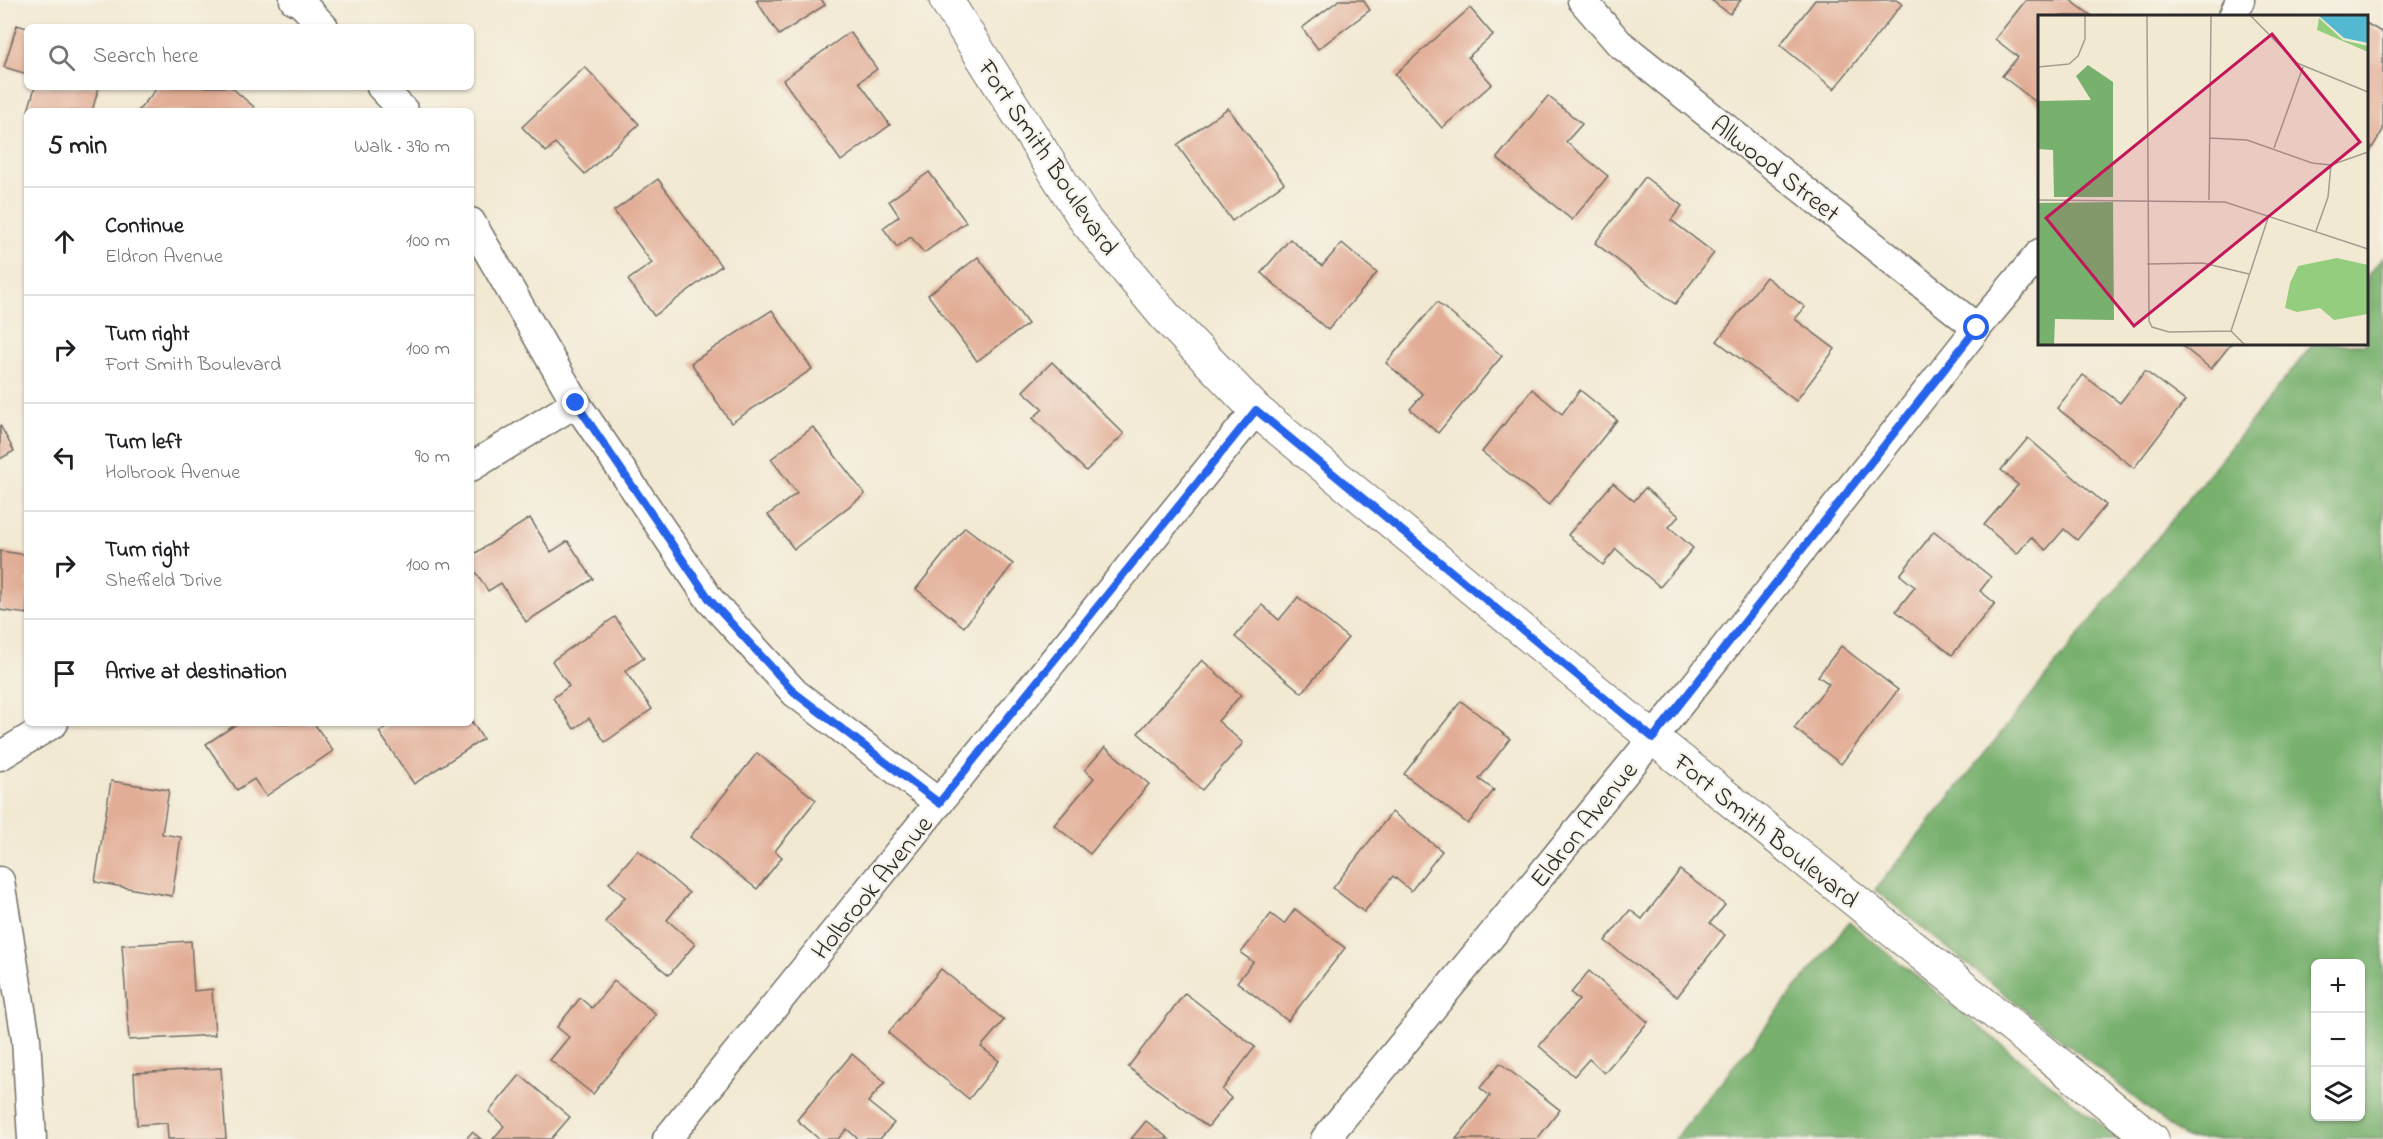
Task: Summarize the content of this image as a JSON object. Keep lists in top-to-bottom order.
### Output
{
  "streets": {
    "street": [
      "Fort Smith Boulevard",
      "Allwood Street",
      "Eldron Avenue",
      "Holbrook Avenue"
    ]
  },
  "crossings": [
    ["Fort Smith Boulevard", "Eldron Avenue"],
    ["Fort Smith Boulevard", "Holbrook Avenue"],
    ["Allwood Street", "Eldron Avenue"]
  ],
  "page": {
    "search": "Search here",
    "heading": ["5 min", "Walk · 390 m"],
    "list": [
      ["Continue", "Eldron Avenue", "100 m"],
      ["Turn right", "Fort Smith Boulevard", "100 m"],
      ["Turn left", "Holbrook Avenue", "90 m"],
      ["Turn right", "Sheffield Drive", "100 m"],
      "Arrive at destination"
    ],
    "map_buttons": ["+", "−"]
  }
}
